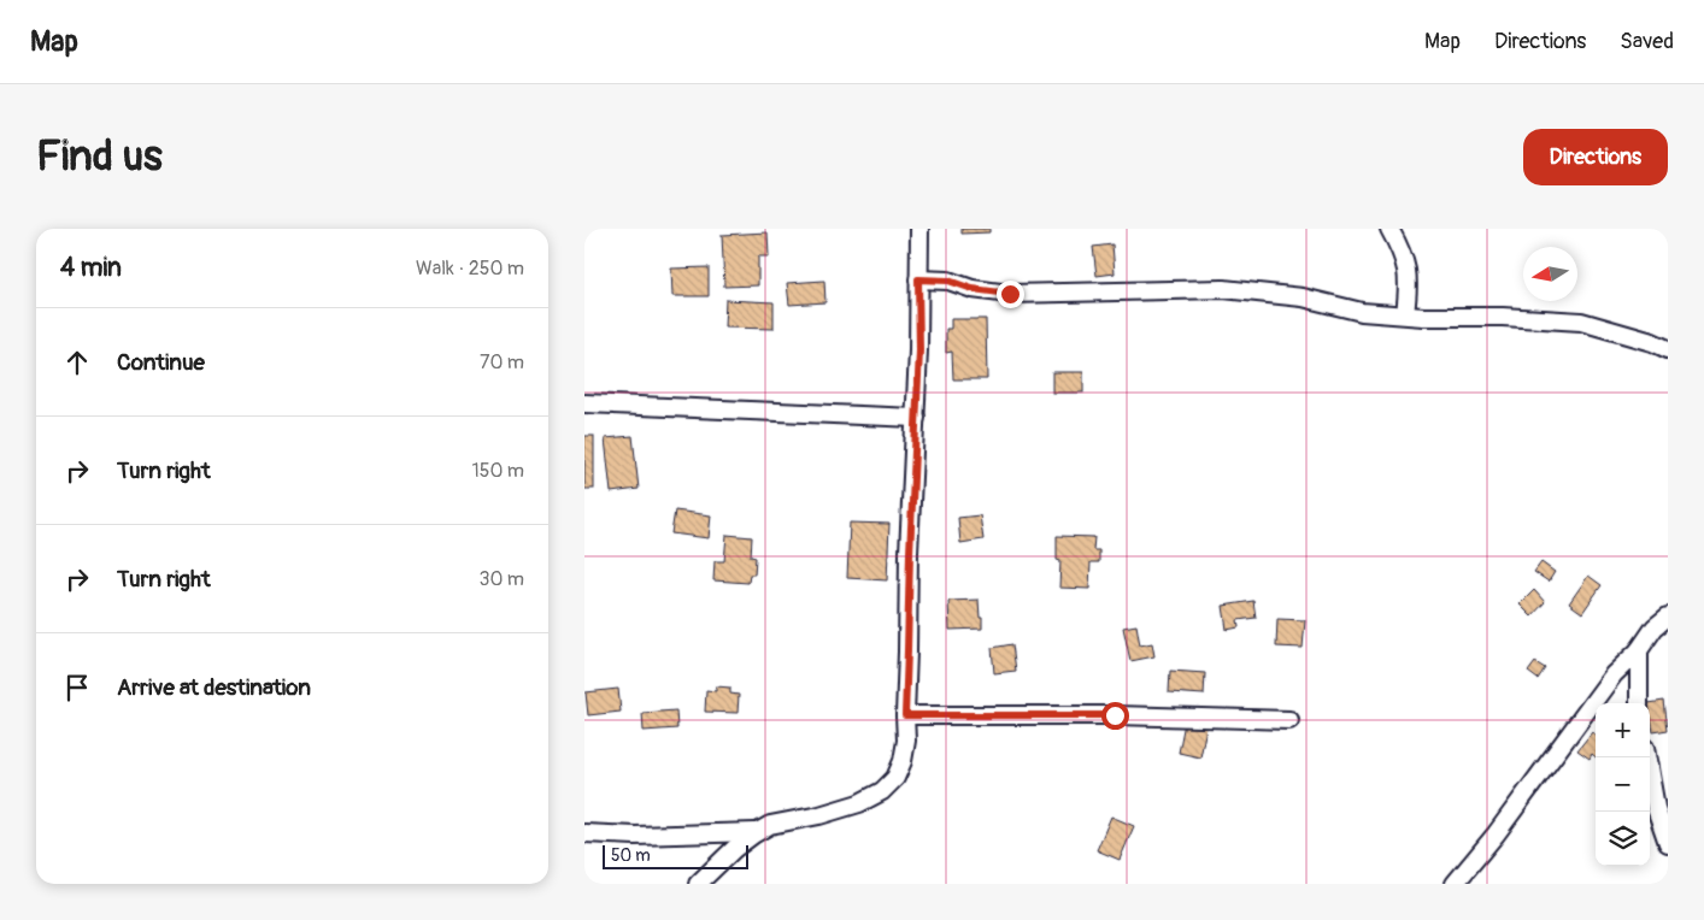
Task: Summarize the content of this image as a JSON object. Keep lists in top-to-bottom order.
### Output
{
  "scale_bar": "50 m",
  "north": "left",
  "page": {
    "header": "Map",
    "nav": ["Map", "Directions", "Saved"],
    "buttons": "Directions",
    "title": "Find us",
    "heading": ["4 min", "Walk · 250 m"],
    "list": [
      ["Continue", "70 m"],
      ["Turn right", "150 m"],
      ["Turn right", "30 m"],
      "Arrive at destination"
    ],
    "map_buttons": ["+", "−"],
    "scale": "50 m"
  }
}
